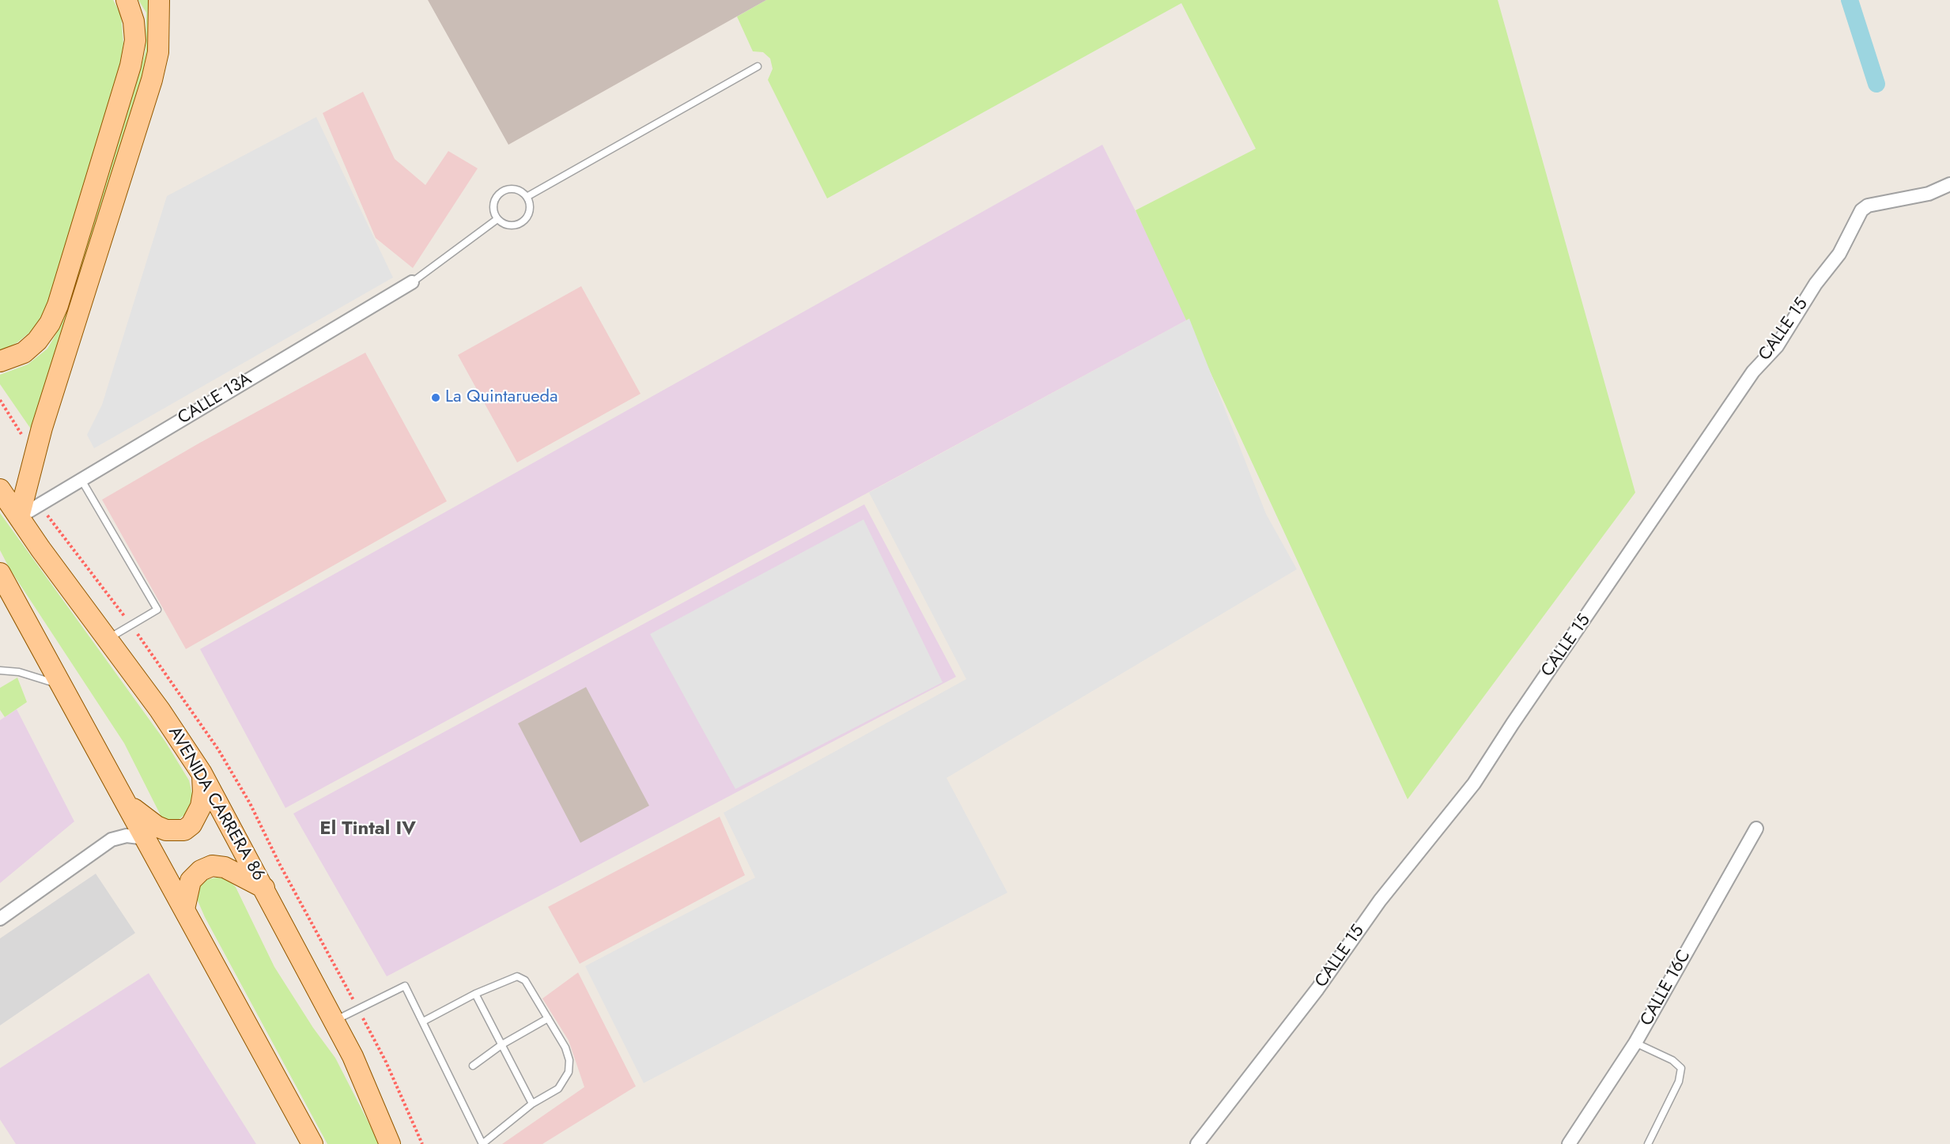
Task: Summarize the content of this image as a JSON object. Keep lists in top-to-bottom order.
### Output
{
  "streets": {
    "main road": ["AVENIDA CARRERA 86"],
    "street": ["CALLE 15", "CALLE 13A", "CALLE 16C"]
  },
  "crossings": [
    ["CALLE 13A", "AVENIDA CARRERA 86"]
  ],
  "districts": ["El Tintal IV"],
  "places": ["La Quintarueda"]
}
